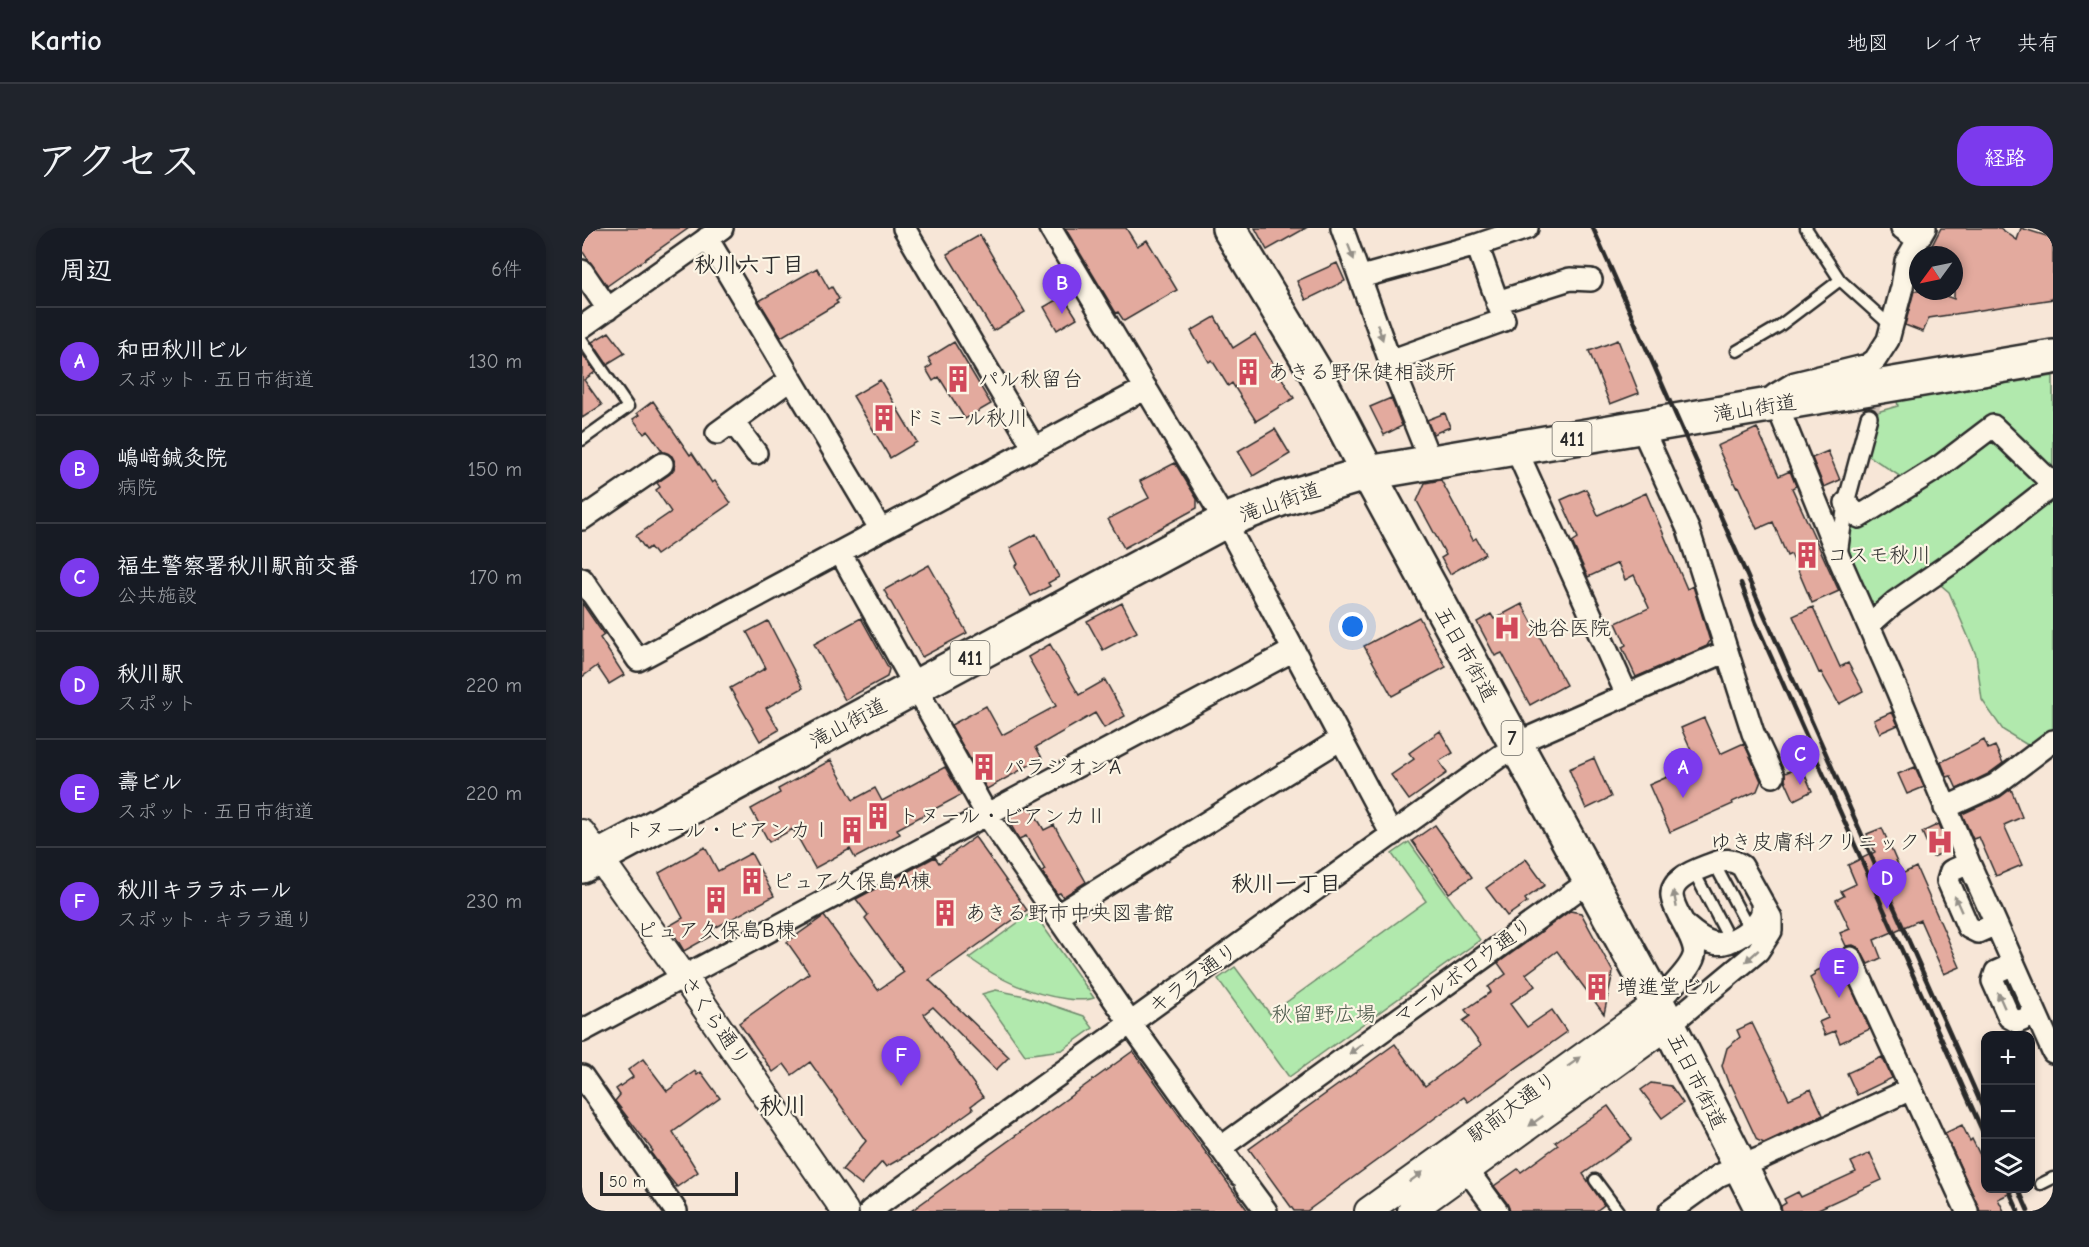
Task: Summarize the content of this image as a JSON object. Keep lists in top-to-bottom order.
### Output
{
  "streets": {
    "main road": [
      "滝山街道",
      "411",
      "五日市街道",
      "7"
    ],
    "street": [
      "マールボロウ通り",
      "キララ通り",
      "さくら通り",
      "駅前大通り"
    ]
  },
  "crossings": [
    ["滝山街道", "五日市街道"],
    ["滝山街道", "さくら通り"],
    ["五日市街道", "マールボロウ通り"],
    ["五日市街道", "キララ通り"],
    ["五日市街道", "駅前大通り"]
  ],
  "one_way": ["マールボロウ通り"],
  "districts": ["秋川六丁目", "秋川一丁目", "秋川"],
  "parks": ["秋留野広場"],
  "places": {
    "building": [
      "あきる野保健相談所",
      "パル秋留台",
      "ドミール秋川",
      "コスモ秋川",
      "パラジオンA",
      "トヌール・ビアンカⅡ",
      "トヌール・ビアンカⅠ",
      "ピュア久保島A棟",
      "ピュア久保島B棟",
      "あきる野市中央図書館",
      "増進堂ビル"
    ],
    "hospital": ["池谷医院", "ゆき皮膚科クリニック"]
  },
  "scale_bar": "50 m",
  "north": "bottom left",
  "page": {
    "header": "Kartio",
    "nav": ["地図", "レイヤ", "共有"],
    "title": "アクセス",
    "buttons": "経路",
    "heading": ["周辺", "6件"],
    "pins": [
      "B",
      "C",
      "A",
      "D",
      "E",
      "F"
    ],
    "list": [
      {
        "mark": "A",
        "name": "和田秋川ビル",
        "note": "スポット · 五日市街道",
        "value": "130 m"
      },
      {
        "mark": "B",
        "name": "嶋﨑鍼灸院",
        "note": "病院",
        "value": "150 m"
      },
      {
        "mark": "C",
        "name": "福生警察署秋川駅前交番",
        "note": "公共施設",
        "value": "170 m"
      },
      {
        "mark": "D",
        "name": "秋川駅",
        "note": "スポット",
        "value": "220 m"
      },
      {
        "mark": "E",
        "name": "壽ビル",
        "note": "スポット · 五日市街道",
        "value": "220 m"
      },
      {
        "mark": "F",
        "name": "秋川キララホール",
        "note": "スポット · キララ通り",
        "value": "230 m"
      }
    ],
    "map_buttons": ["+", "−"],
    "scale": "50 m"
  }
}
